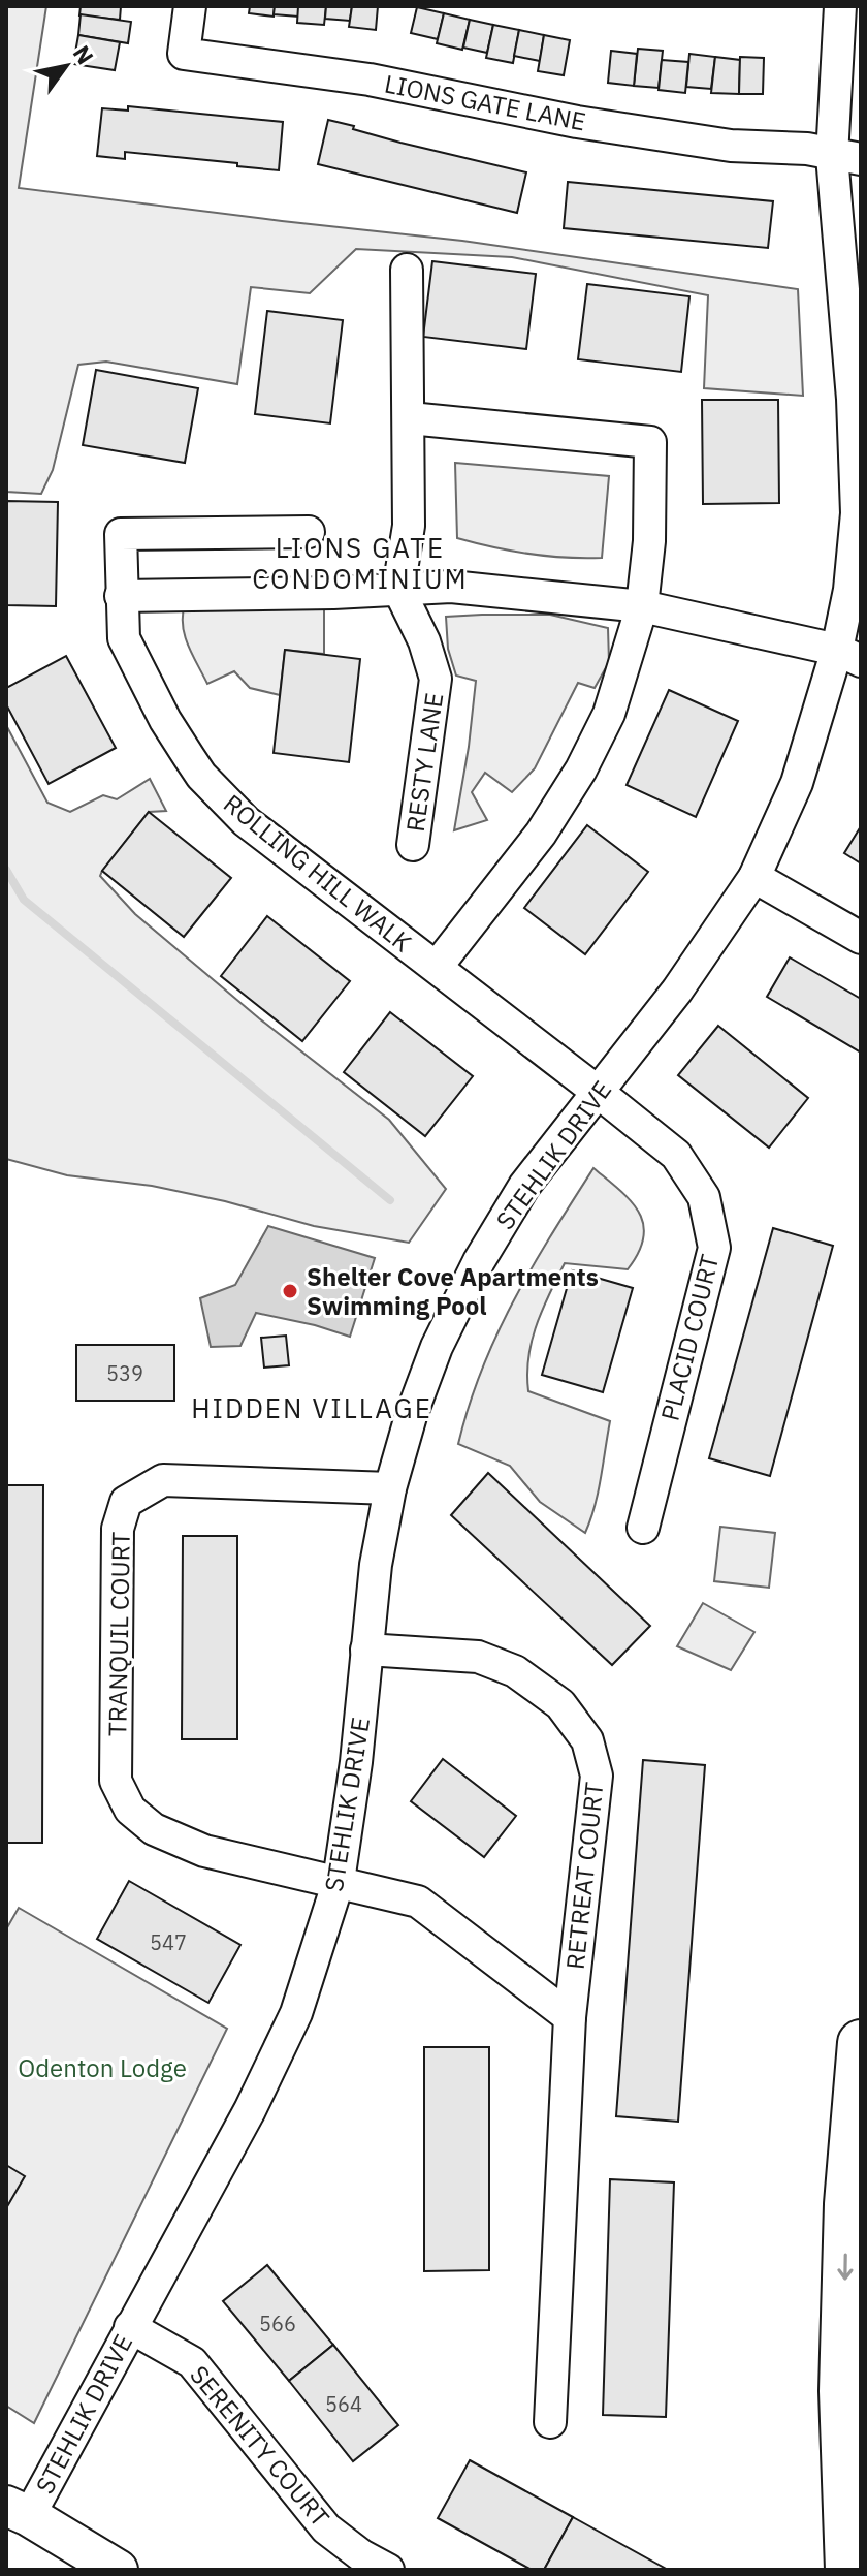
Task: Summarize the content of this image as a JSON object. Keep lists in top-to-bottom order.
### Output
{
  "streets": {
    "street": [
      "LIONS GATE LANE",
      "RESTY LANE",
      "ROLLING HILL WALK",
      "STEHLIK DRIVE",
      "PLACID COURT",
      "TRANQUIL COURT",
      "RETREAT COURT",
      "SERENITY COURT"
    ]
  },
  "crossings": [
    ["LIONS GATE LANE", "STEHLIK DRIVE"],
    ["ROLLING HILL WALK", "STEHLIK DRIVE"],
    ["ROLLING HILL WALK", "PLACID COURT"],
    ["STEHLIK DRIVE", "PLACID COURT"],
    ["STEHLIK DRIVE", "TRANQUIL COURT"],
    ["STEHLIK DRIVE", "RETREAT COURT"],
    ["STEHLIK DRIVE", "SERENITY COURT"],
    ["TRANQUIL COURT", "RETREAT COURT"]
  ],
  "districts": ["LIONS GATE CONDOMINIUM", "HIDDEN VILLAGE"],
  "parks": ["Odenton Lodge"],
  "places": ["Shelter Cove Apartments Swimming Pool"],
  "house_numbers": [
    "539",
    "547",
    "566",
    "564"
  ],
  "north": "top right"
}
